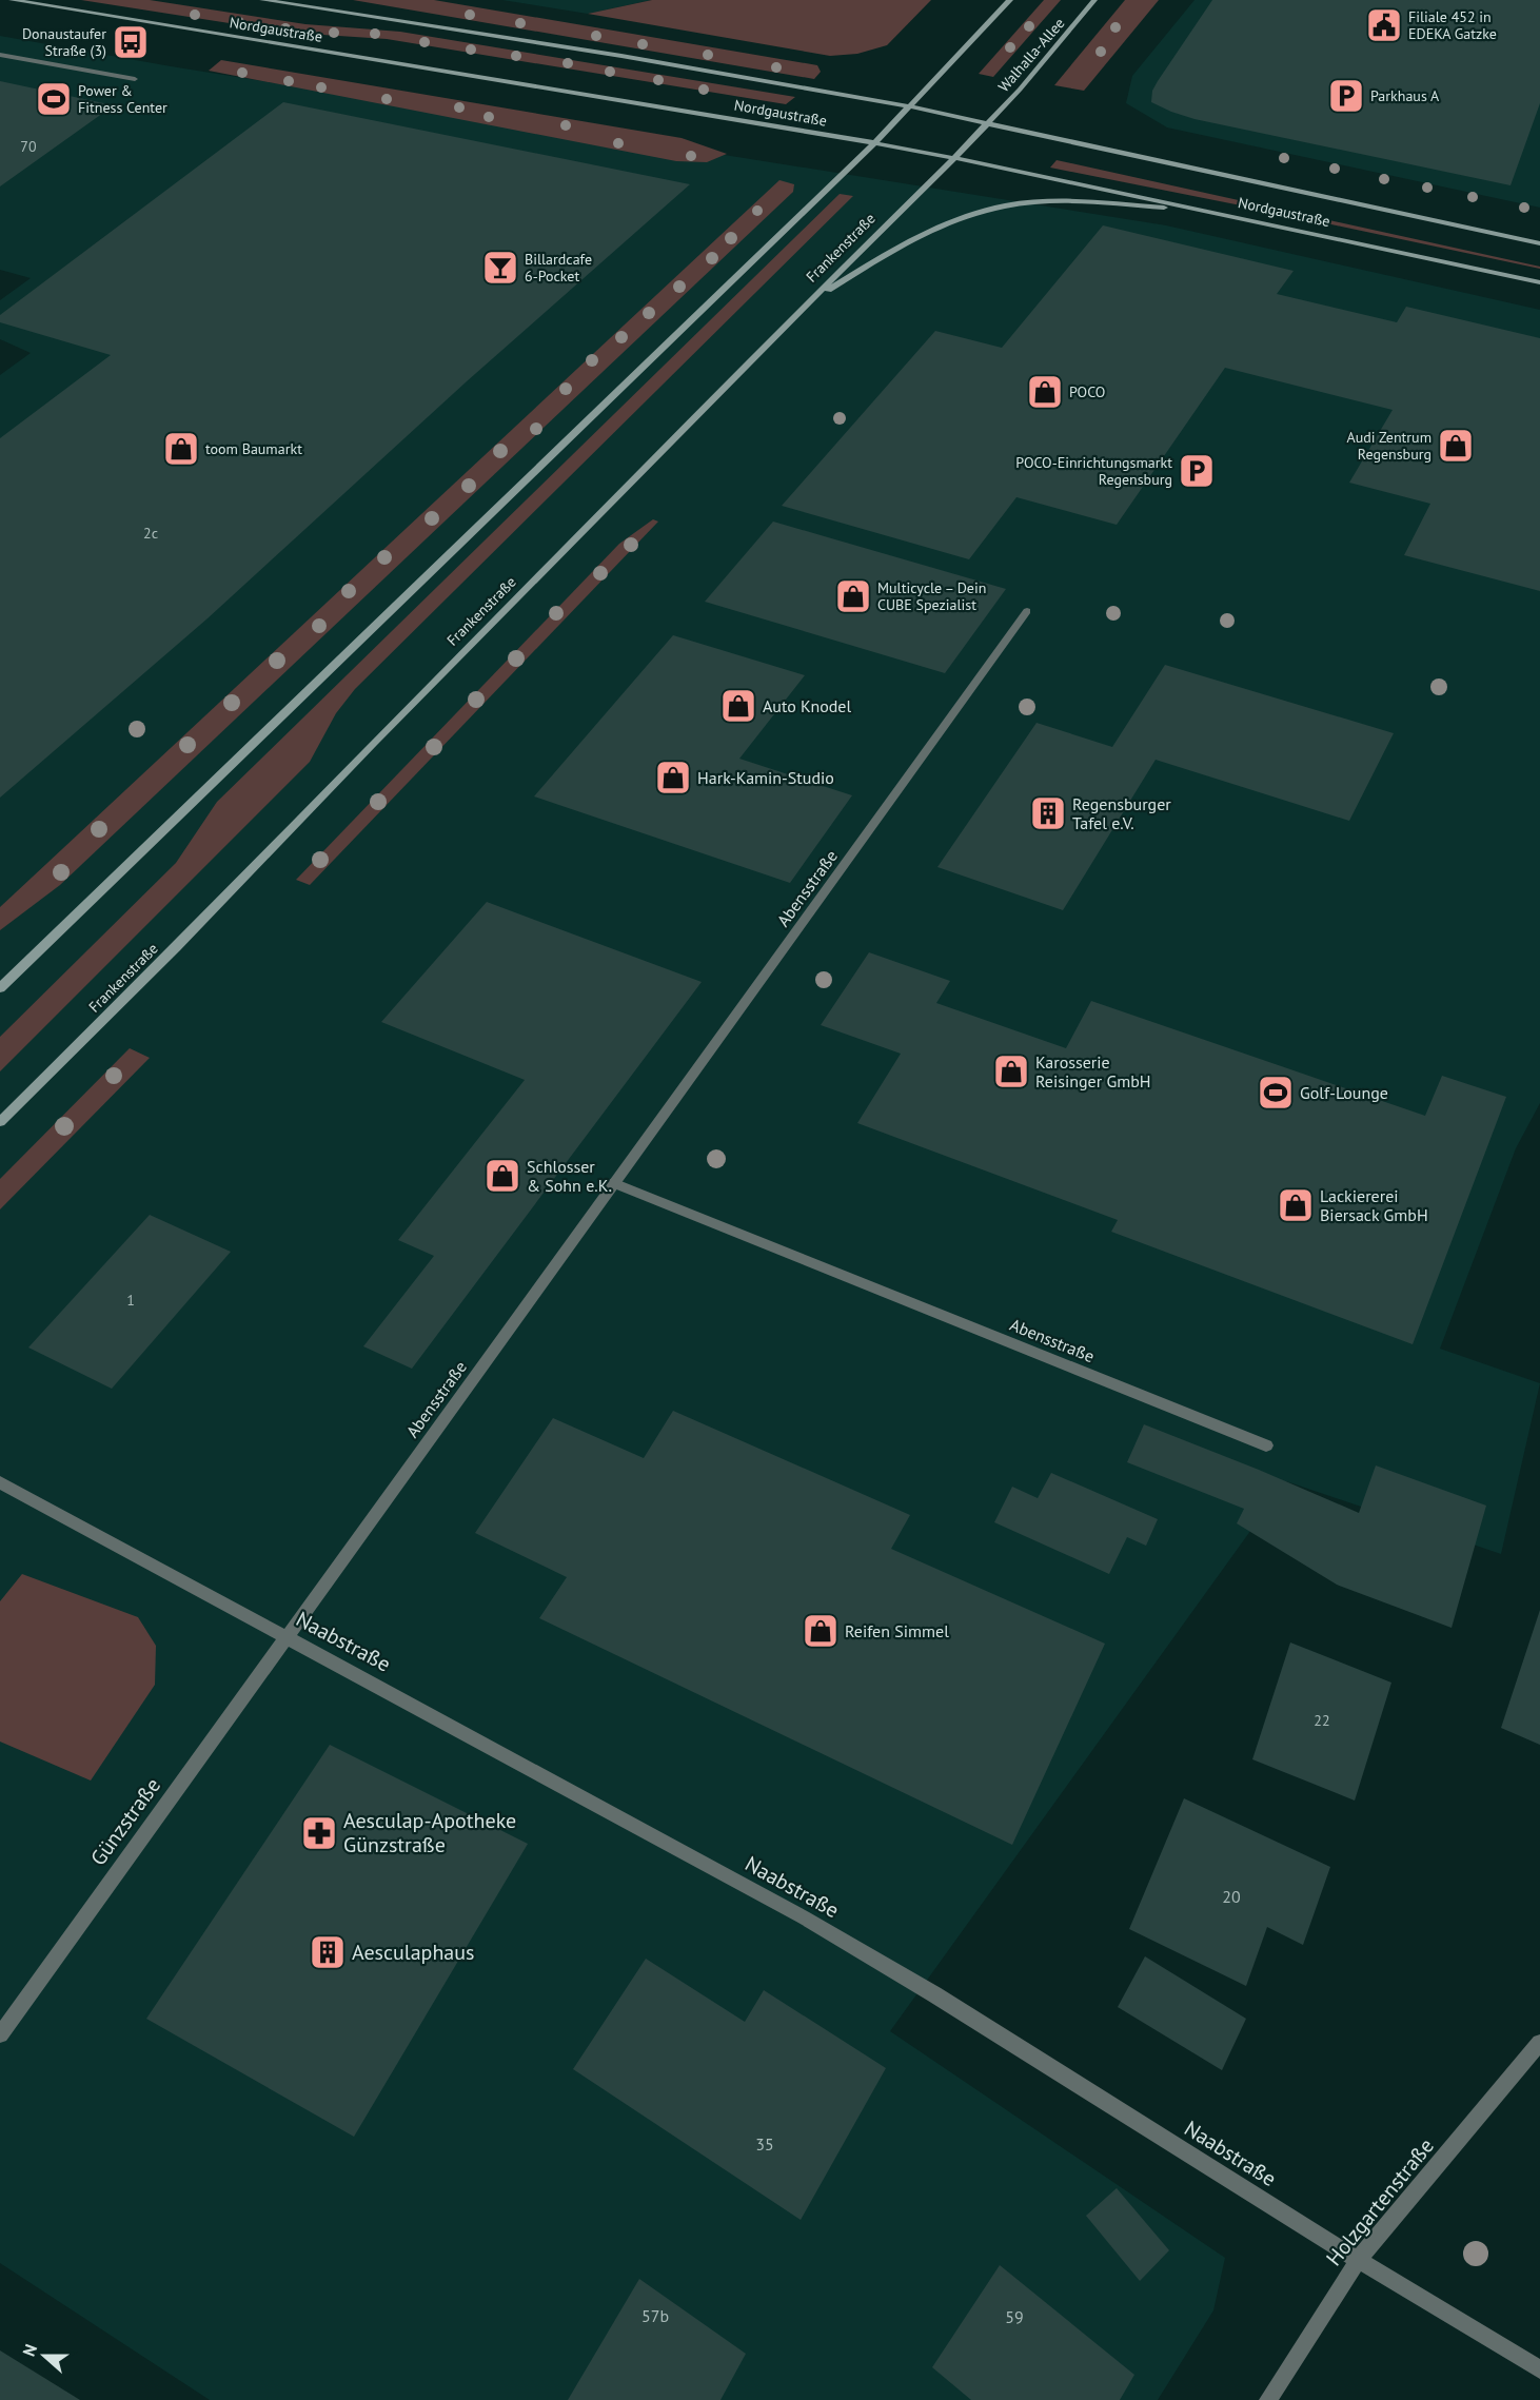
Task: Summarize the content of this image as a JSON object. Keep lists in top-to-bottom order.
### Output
{
  "streets": {
    "main road": ["Nordgaustraße", "Walhalla-Allee", "Frankenstraße"],
    "street": [
      "Abensstraße",
      "Naabstraße",
      "Günzstraße",
      "Holzgartenstraße"
    ]
  },
  "crossings": [
    ["Nordgaustraße", "Walhalla-Allee"],
    ["Nordgaustraße", "Frankenstraße"],
    ["Walhalla-Allee", "Frankenstraße"],
    ["Abensstraße", "Naabstraße"],
    ["Abensstraße", "Günzstraße"],
    ["Naabstraße", "Günzstraße"],
    ["Naabstraße", "Holzgartenstraße"]
  ],
  "places": {
    "public building": ["Filiale 452 in EDEKA Gatzke"],
    "bus stop": ["Donaustaufer Straße (3)"],
    "parking": ["Parkhaus A", "POCO-Einrichtungsmarkt Regensburg"],
    "sports": ["Power & Fitness Center", "Golf-Lounge"],
    "bar": ["Billardcafe 6-Pocket"],
    "shop": [
      "POCO",
      "Audi Zentrum Regensburg",
      "toom Baumarkt",
      "Multicycle – Dein CUBE Spezialist",
      "Auto Knodel",
      "Hark-Kamin-Studio",
      "Karosserie Reisinger GmbH",
      "Schlosser & Sohn e.K.",
      "Lackiererei Biersack GmbH",
      "Reifen Simmel"
    ],
    "building": ["Regensburger Tafel e.V.", "Aesculaphaus"],
    "pharmacy": ["Aesculap-Apotheke Günzstraße"]
  },
  "house_numbers": [
    "70",
    "2c",
    "1",
    "22",
    "20",
    "35",
    "57b",
    "59"
  ],
  "north": "left"
}
